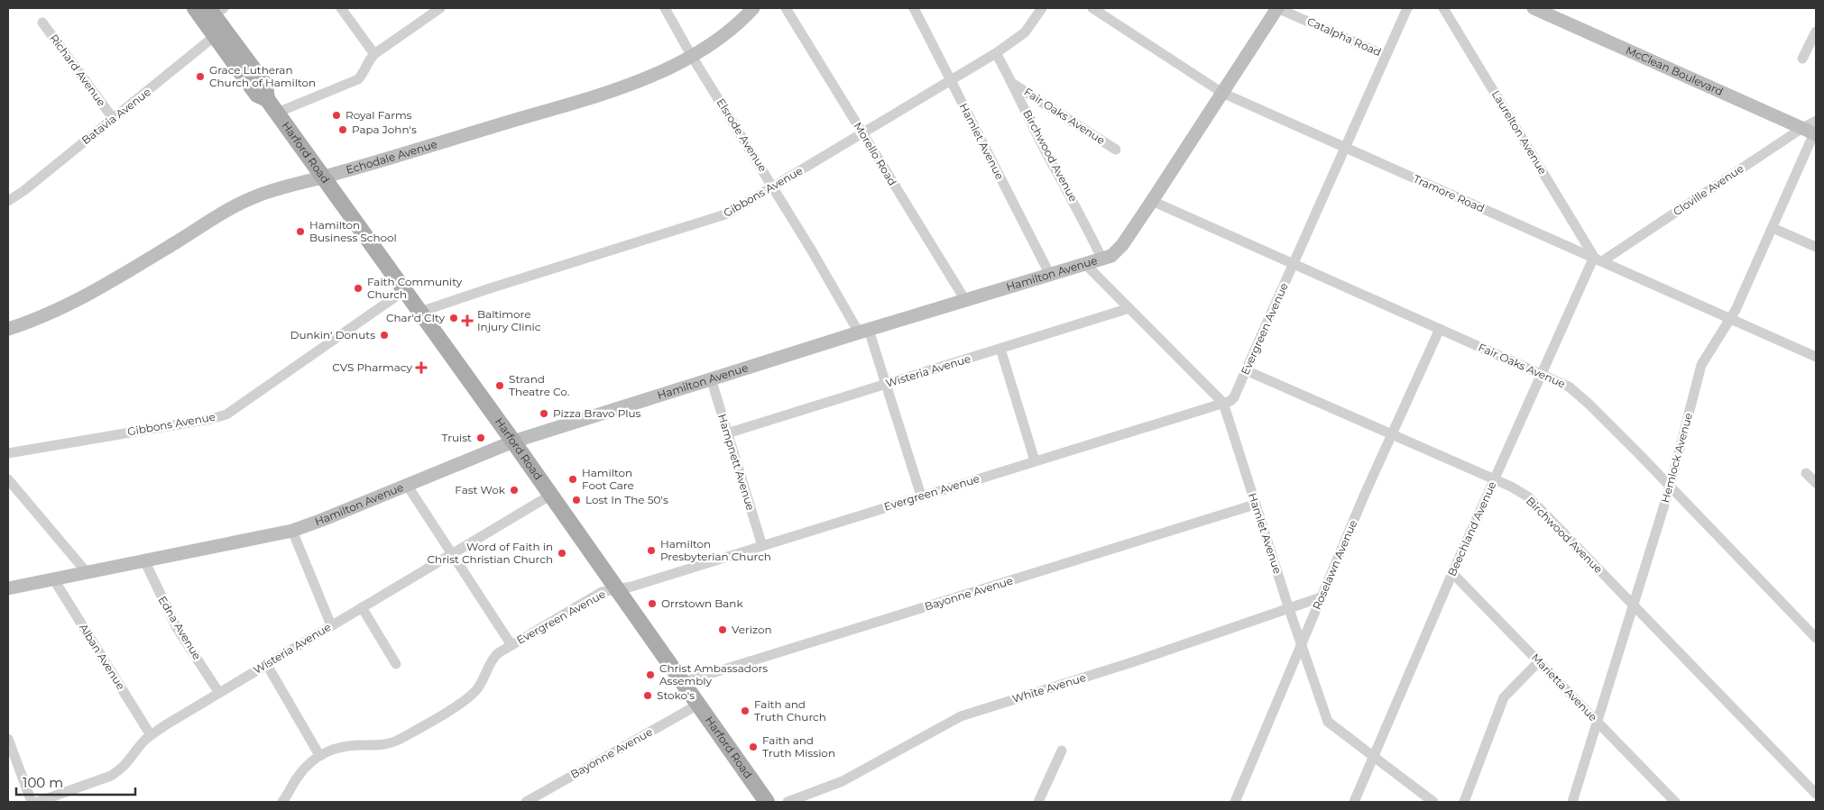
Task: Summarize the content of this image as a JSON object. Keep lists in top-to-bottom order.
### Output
{
  "streets": {
    "main road": ["Harford Road"],
    "street": [
      "Catalpha Road",
      "Richard Avenue",
      "McClean Boulevard",
      "Batavia Avenue",
      "Fair Oaks Avenue",
      "Laurelton Avenue",
      "Elsrode Avenue",
      "Hamlet Avenue",
      "Morello Road",
      "Birchwood Avenue",
      "Echodale Avenue",
      "Cloville Avenue",
      "Gibbons Avenue",
      "Tramore Road",
      "Hamilton Avenue",
      "Evergreen Avenue",
      "Wisteria Avenue",
      "Hemlock Avenue",
      "Hampnett Avenue",
      "Beechland Avenue",
      "Roselawn Avenue",
      "Bayonne Avenue",
      "Edna Avenue",
      "Alban Avenue",
      "Marietta Avenue",
      "White Avenue"
    ]
  },
  "crossings": [
    ["Catalpha Road", "Hamilton Avenue"],
    ["Catalpha Road", "Evergreen Avenue"],
    ["Richard Avenue", "Batavia Avenue"],
    ["McClean Boulevard", "Cloville Avenue"],
    ["McClean Boulevard", "Hemlock Avenue"],
    ["Batavia Avenue", "Harford Road"],
    ["Fair Oaks Avenue", "Birchwood Avenue"],
    ["Fair Oaks Avenue", "Hamilton Avenue"],
    ["Fair Oaks Avenue", "Evergreen Avenue"],
    ["Fair Oaks Avenue", "Hemlock Avenue"],
    ["Fair Oaks Avenue", "Beechland Avenue"],
    ["Fair Oaks Avenue", "Roselawn Avenue"],
    ["Laurelton Avenue", "Cloville Avenue"],
    ["Laurelton Avenue", "Tramore Road"],
    ["Laurelton Avenue", "Beechland Avenue"],
    ["Elsrode Avenue", "Echodale Avenue"],
    ["Elsrode Avenue", "Gibbons Avenue"],
    ["Elsrode Avenue", "Hamilton Avenue"],
    ["Elsrode Avenue", "Evergreen Avenue"],
    ["Elsrode Avenue", "Wisteria Avenue"],
    ["Hamlet Avenue", "Gibbons Avenue"],
    ["Hamlet Avenue", "Hamilton Avenue"],
    ["Hamlet Avenue", "Evergreen Avenue"],
    ["Hamlet Avenue", "Wisteria Avenue"],
    ["Hamlet Avenue", "Beechland Avenue"],
    ["Hamlet Avenue", "Roselawn Avenue"],
    ["Hamlet Avenue", "Bayonne Avenue"],
    ["Hamlet Avenue", "White Avenue"],
    ["Harford Road", "Echodale Avenue"],
    ["Harford Road", "Gibbons Avenue"],
    ["Harford Road", "Hamilton Avenue"],
    ["Harford Road", "Evergreen Avenue"],
    ["Harford Road", "Wisteria Avenue"],
    ["Harford Road", "Bayonne Avenue"],
    ["Morello Road", "Gibbons Avenue"],
    ["Morello Road", "Hamilton Avenue"],
    ["Birchwood Avenue", "Gibbons Avenue"],
    ["Birchwood Avenue", "Hamilton Avenue"],
    ["Birchwood Avenue", "Evergreen Avenue"],
    ["Birchwood Avenue", "Hemlock Avenue"],
    ["Birchwood Avenue", "Beechland Avenue"],
    ["Birchwood Avenue", "Roselawn Avenue"],
    ["Cloville Avenue", "Tramore Road"],
    ["Cloville Avenue", "Hemlock Avenue"],
    ["Cloville Avenue", "Beechland Avenue"],
    ["Tramore Road", "Hamilton Avenue"],
    ["Tramore Road", "Evergreen Avenue"],
    ["Tramore Road", "Hemlock Avenue"],
    ["Tramore Road", "Beechland Avenue"],
    ["Hamilton Avenue", "Hampnett Avenue"],
    ["Hamilton Avenue", "Edna Avenue"],
    ["Hamilton Avenue", "Alban Avenue"],
    ["Evergreen Avenue", "Hampnett Avenue"],
    ["Wisteria Avenue", "Hampnett Avenue"],
    ["Wisteria Avenue", "Edna Avenue"],
    ["Wisteria Avenue", "Alban Avenue"],
    ["Hemlock Avenue", "Marietta Avenue"],
    ["Beechland Avenue", "Marietta Avenue"],
    ["Roselawn Avenue", "White Avenue"]
  ],
  "places": {
    "other": [
      "Grace Lutheran Church of Hamilton",
      "Royal Farms",
      "Papa John's",
      "Hamilton Business School",
      "Faith Community Church",
      "Char'd CIty",
      "Dunkin' Donuts",
      "Strand Theatre Co.",
      "Pizza Bravo Plus",
      "Truist",
      "Hamilton Foot Care",
      "Fast Wok",
      "Lost In The 50's",
      "Hamilton Presbyterian Church",
      "Word of Faith in Christ Christian Church",
      "Orrstown Bank",
      "Verizon",
      "Christ Ambassadors Assembly",
      "Stoko's",
      "Faith and Truth Church",
      "Faith and Truth Mission"
    ],
    "health": ["Baltimore Injury Clinic", "CVS Pharmacy"]
  },
  "scale_bar": "100 m"
}
